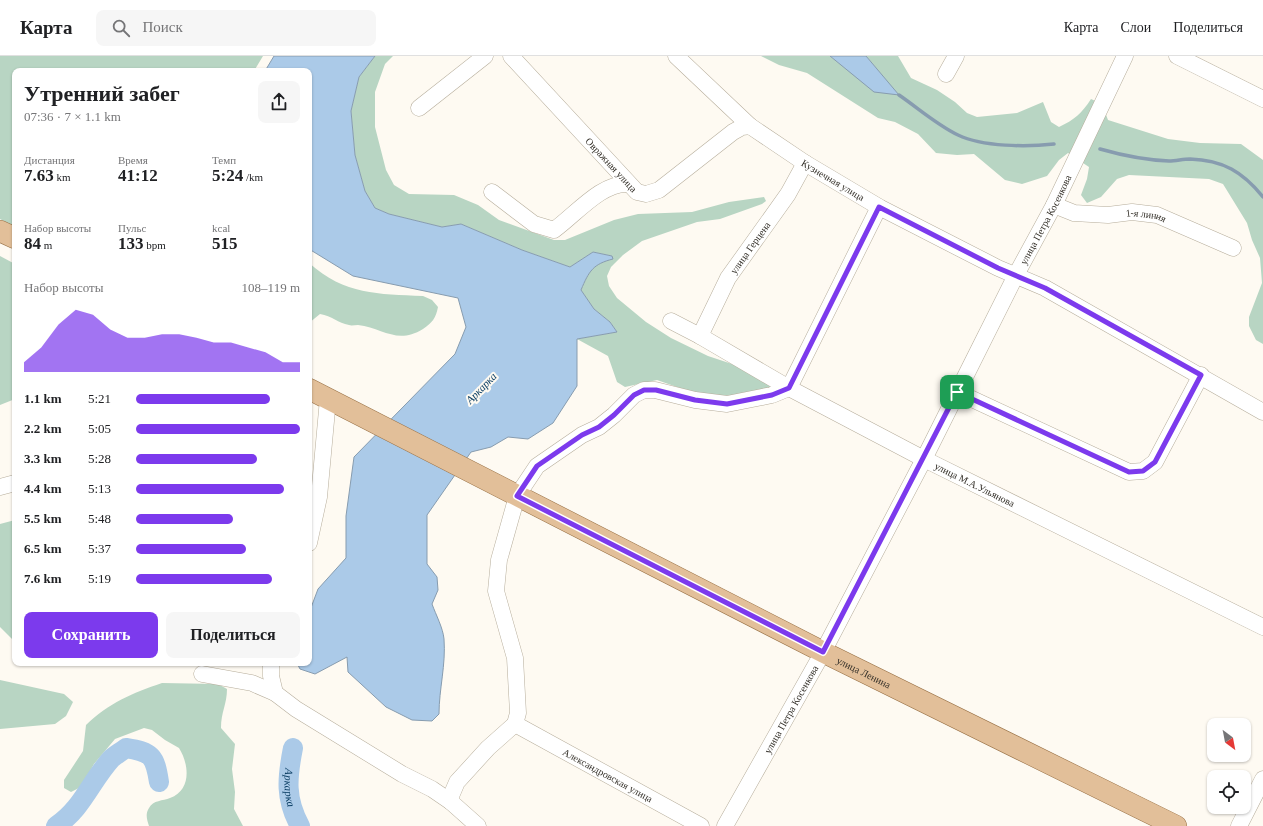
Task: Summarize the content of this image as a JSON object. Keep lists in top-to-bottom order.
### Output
{
  "streets": {
    "main road": ["улица Ленина"],
    "street": [
      "Овражная улица",
      "Кузнечная улица",
      "1-я линия",
      "улица Петра Косенкова",
      "улица Герцена",
      "улица М.А.Ульянова",
      "Александровская улица"
    ]
  },
  "crossings": [
    ["Овражная улица", "Кузнечная улица"],
    ["Кузнечная улица", "улица Петра Косенкова"],
    ["Кузнечная улица", "улица Герцена"],
    ["1-я линия", "улица Петра Косенкова"],
    ["улица Петра Косенкова", "улица М.А.Ульянова"],
    ["улица Петра Косенкова", "улица Ленина"],
    ["улица Герцена", "улица М.А.Ульянова"]
  ],
  "water": ["Аркарка"],
  "north": "bottom right",
  "page": {
    "header": "Карта",
    "search": "Поиск",
    "nav": ["Карта", "Слои", "Поделиться"],
    "heading": ["Утренний забег", "07:36 · 7 × 1.1 km"],
    "stats": [
      ["Дистанция", "7.63 km"],
      ["Время", "41:12"],
      ["Темп", "5:24 /km"],
      ["Набор высоты", "84 m"],
      ["Пульс", "133 bpm"],
      ["kcal", "515"]
    ],
    "chart": ["Набор высоты", "108–119 m"],
    "list": [
      {
        "name": "1.1 km",
        "note": "5:21"
      },
      {
        "name": "2.2 km",
        "note": "5:05"
      },
      {
        "name": "3.3 km",
        "note": "5:28"
      },
      {
        "name": "4.4 km",
        "note": "5:13"
      },
      {
        "name": "5.5 km",
        "note": "5:48"
      },
      {
        "name": "6.5 km",
        "note": "5:37"
      },
      {
        "name": "7.6 km",
        "note": "5:19"
      }
    ],
    "buttons": ["Сохранить", "Поделиться"]
  }
}
